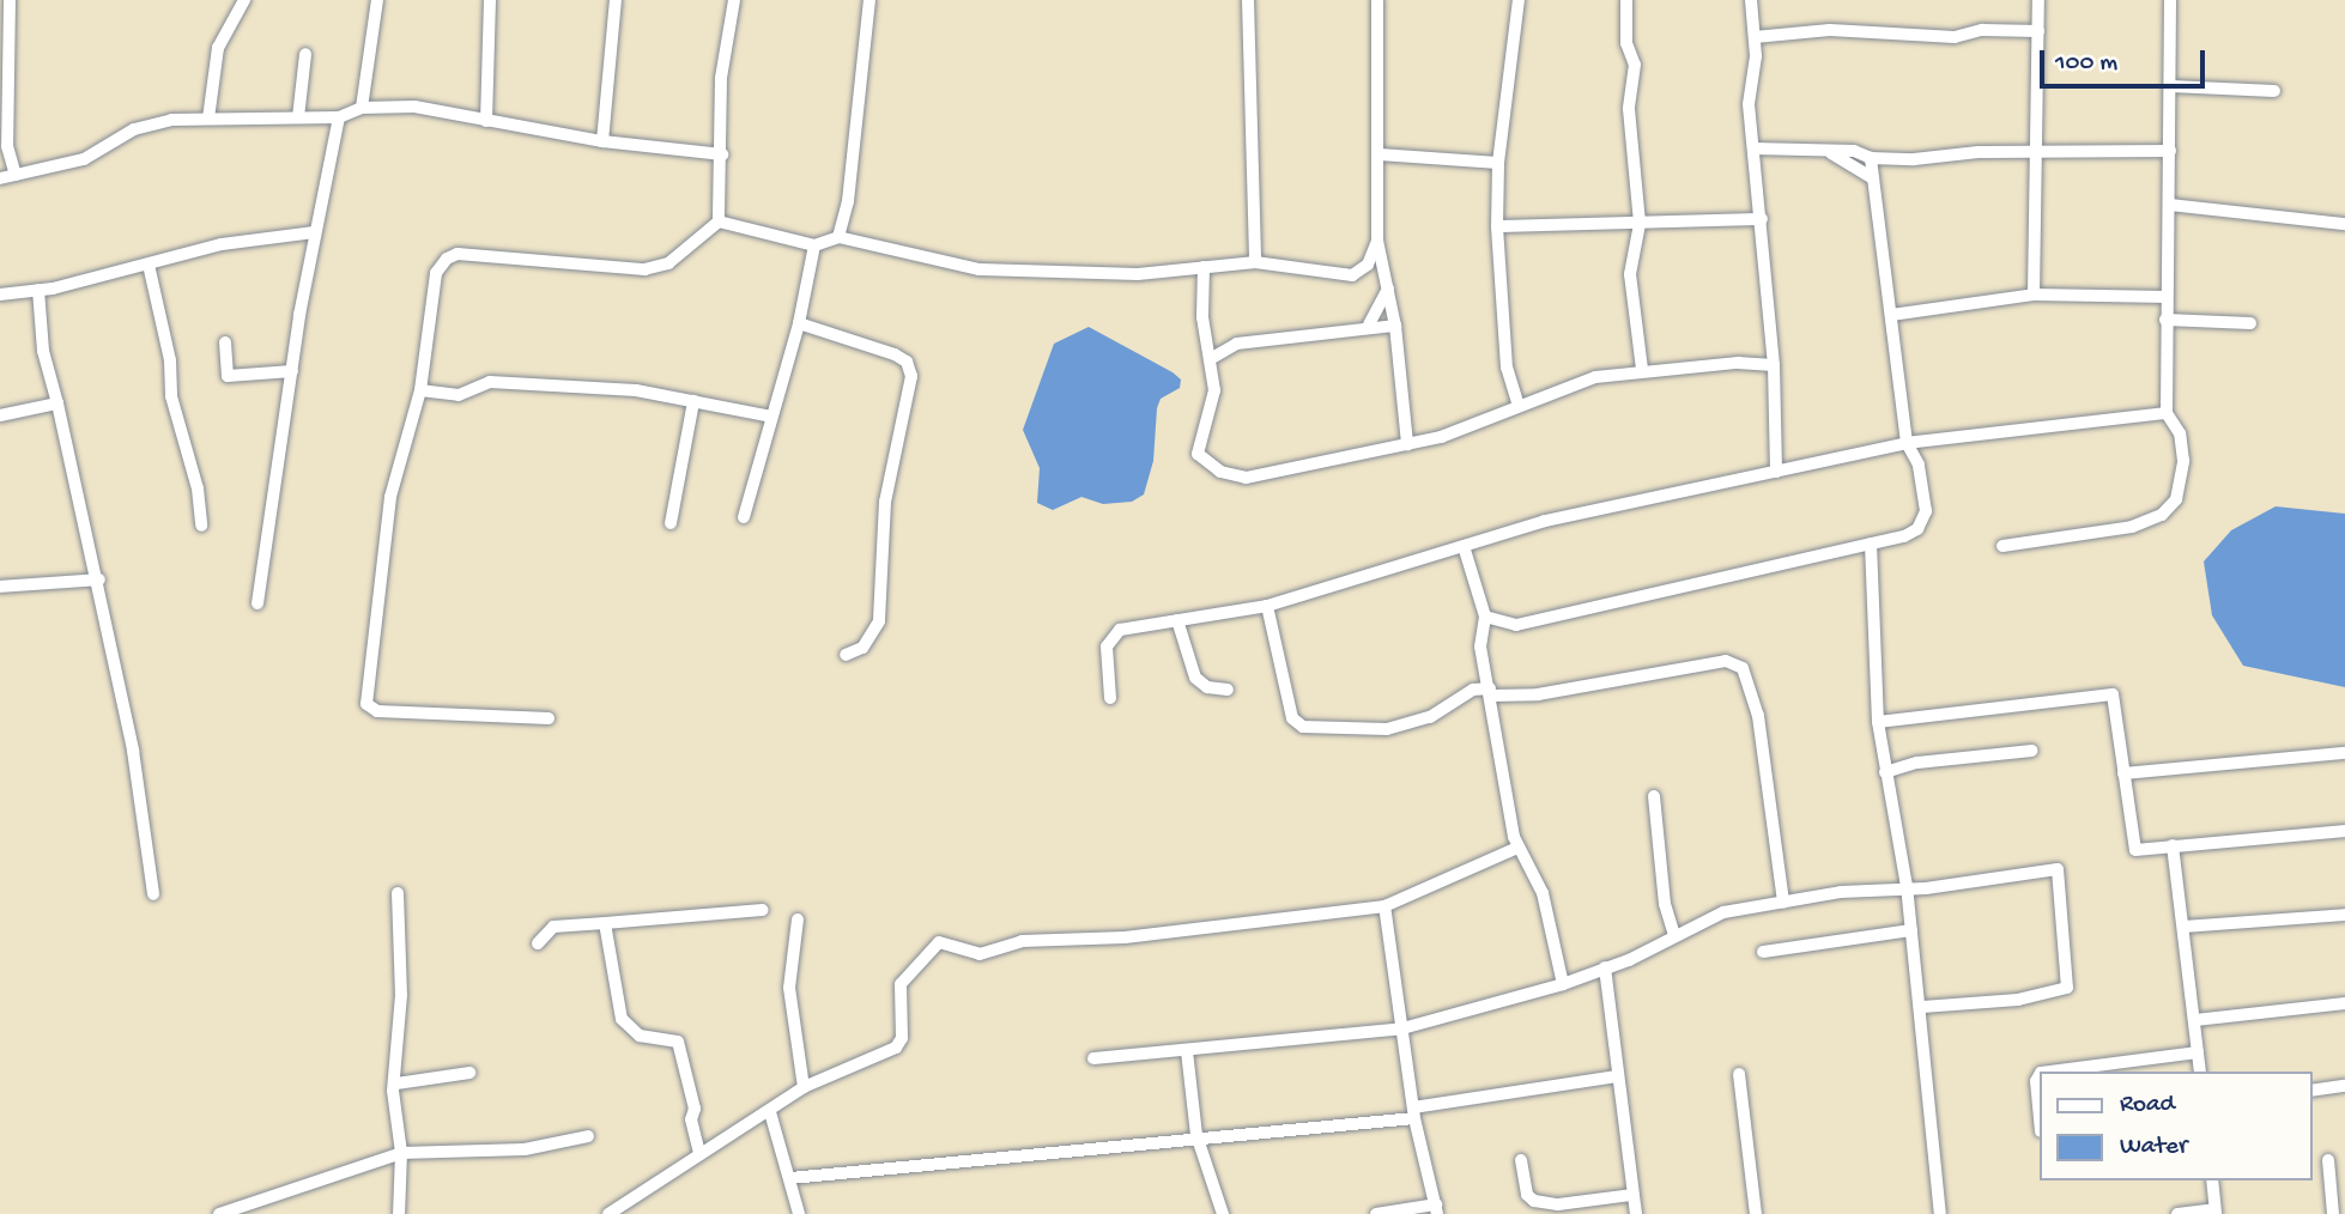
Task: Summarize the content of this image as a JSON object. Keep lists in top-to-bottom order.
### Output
{
  "legend": ["Road", "Water"],
  "scale_bar": "100 m"
}
